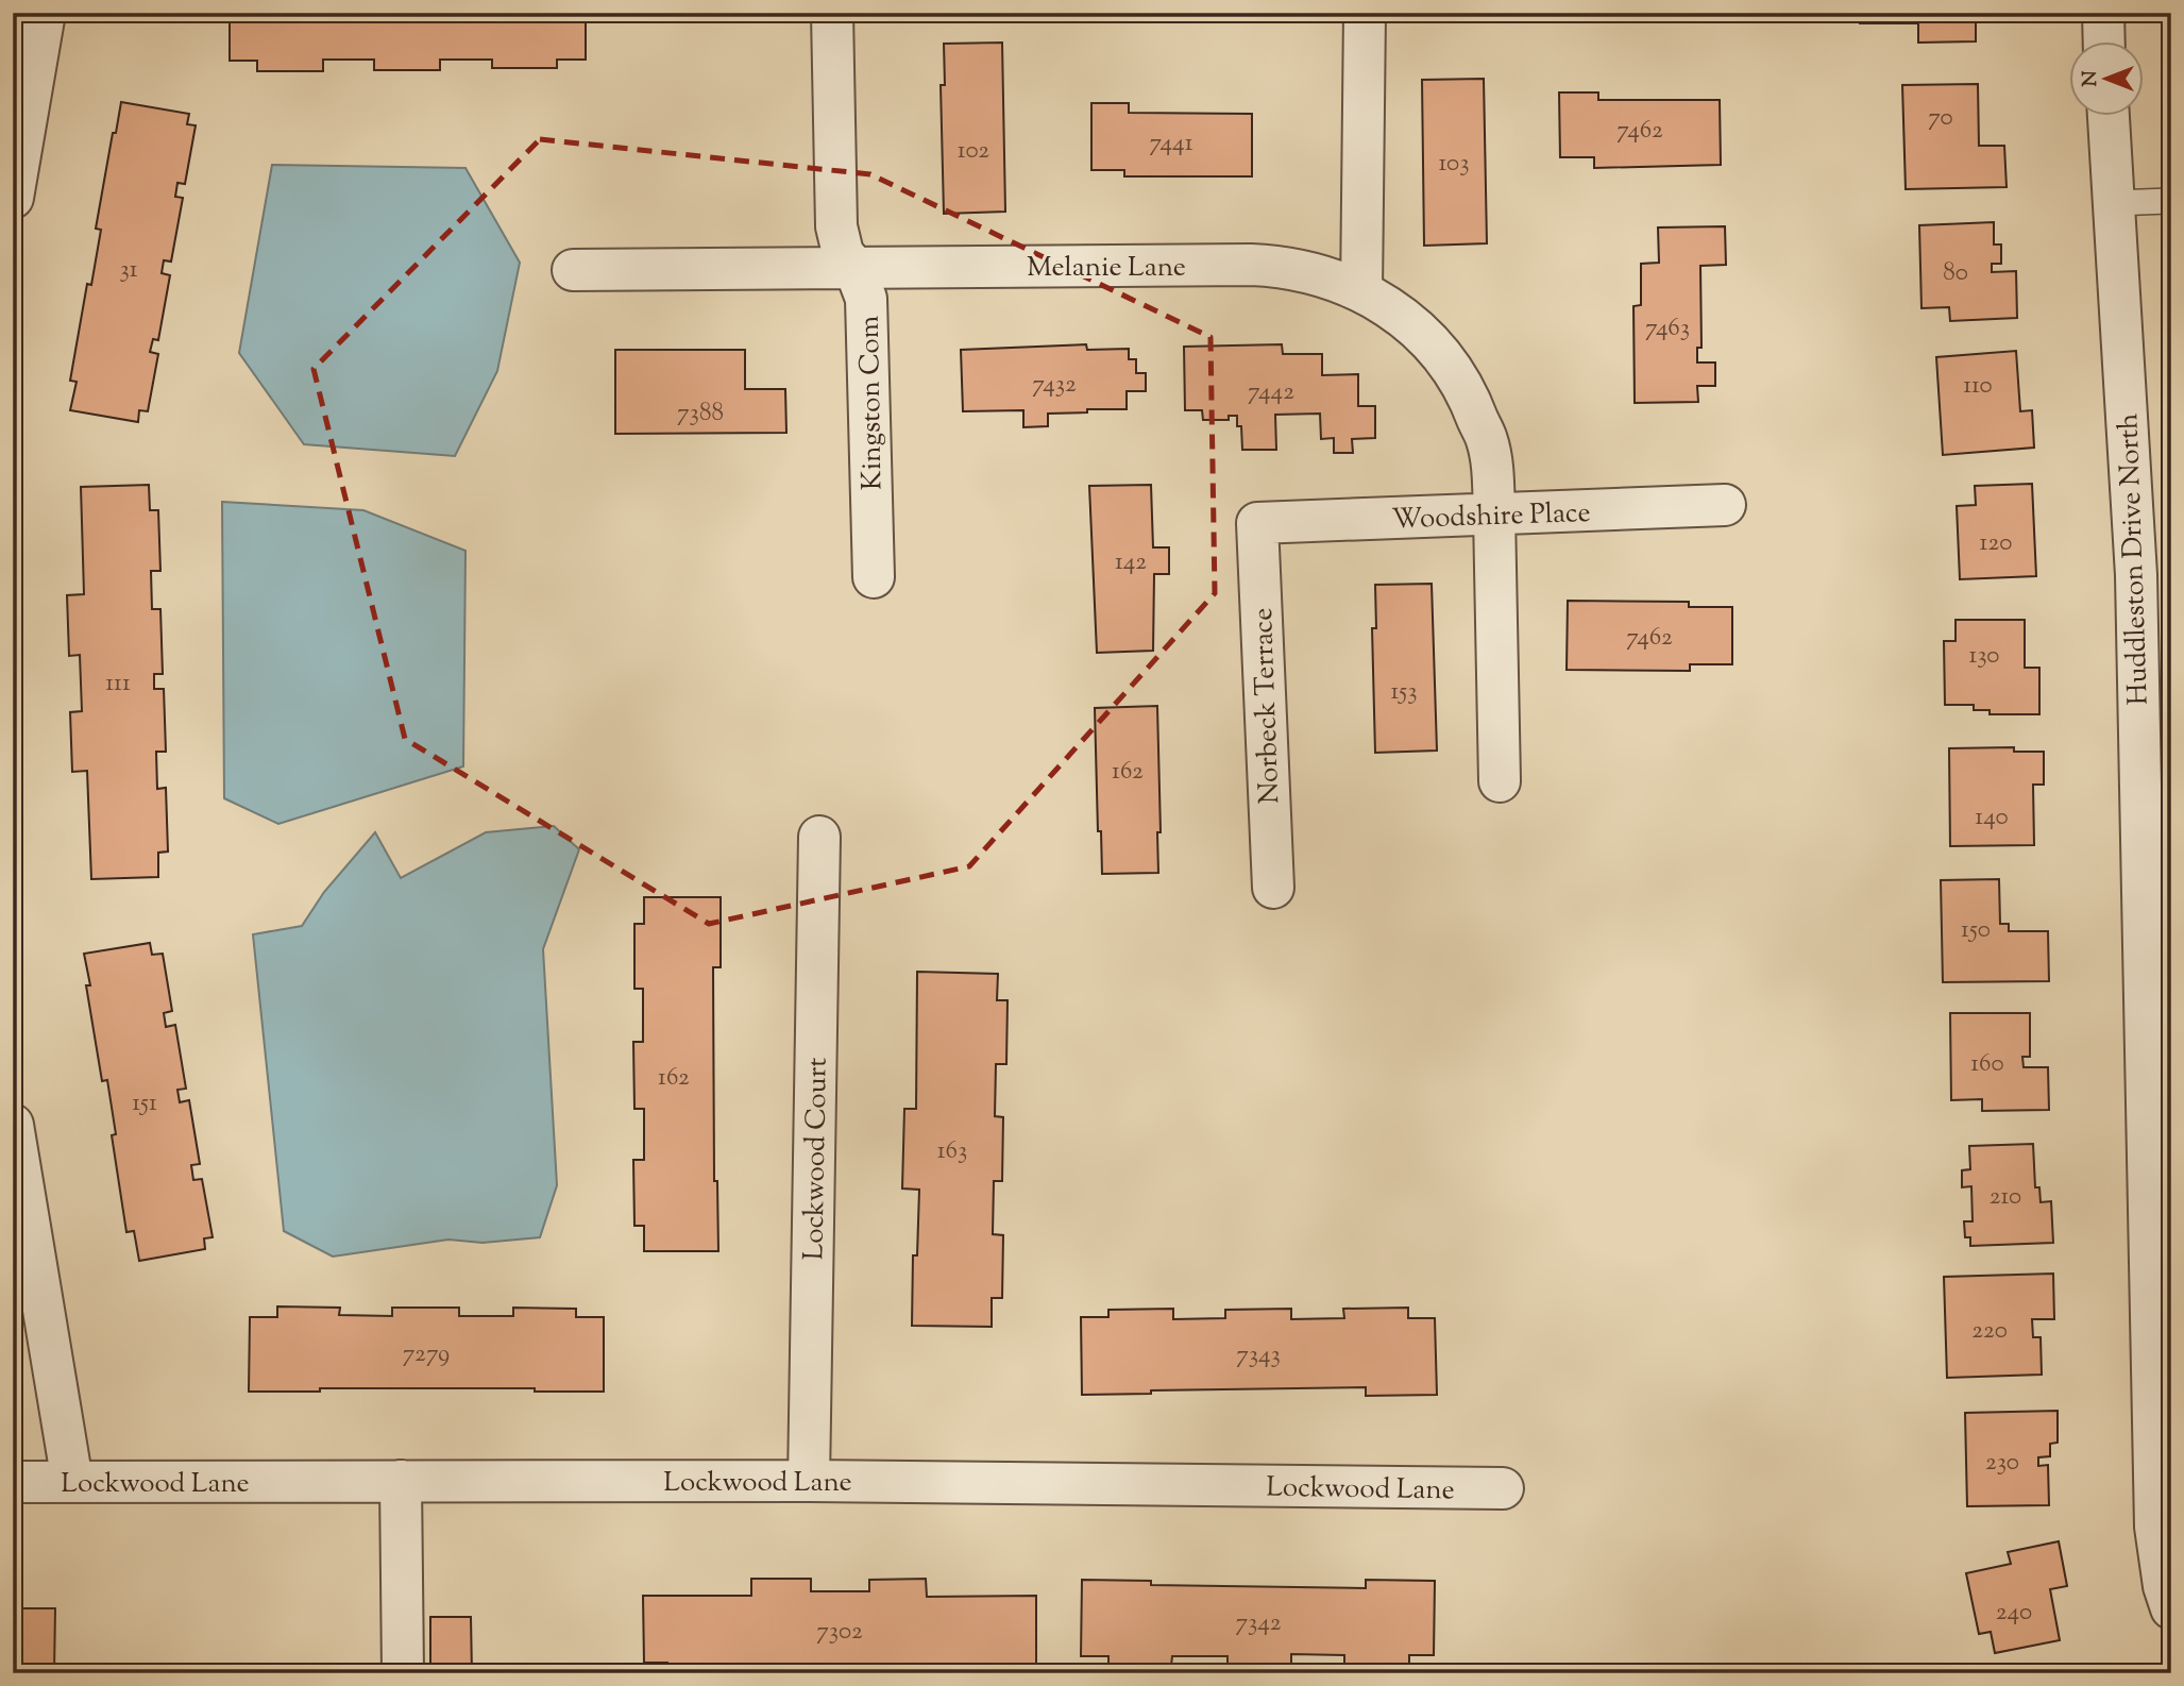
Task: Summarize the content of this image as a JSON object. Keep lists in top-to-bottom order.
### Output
{
  "streets": {
    "street": [
      "Melanie Lane",
      "Kingston Com",
      "Woodshire Place",
      "Huddleston Drive North",
      "Norbeck Terrace",
      "Lockwood Court",
      "Lockwood Lane"
    ]
  },
  "crossings": [
    ["Melanie Lane", "Kingston Com"],
    ["Melanie Lane", "Woodshire Place"],
    ["Woodshire Place", "Norbeck Terrace"],
    ["Lockwood Court", "Lockwood Lane"]
  ],
  "house_numbers": [
    "70",
    "7462",
    "7441",
    "102",
    "103",
    "31",
    "80",
    "7463",
    "7432",
    "110",
    "7442",
    "7388",
    "120",
    "142",
    "7462",
    "130",
    "111",
    "153",
    "162",
    "140",
    "150",
    "160",
    "162",
    "151",
    "163",
    "210",
    "220",
    "7279",
    "7343",
    "230",
    "240",
    "7342",
    "7302"
  ],
  "north": "left"
}
